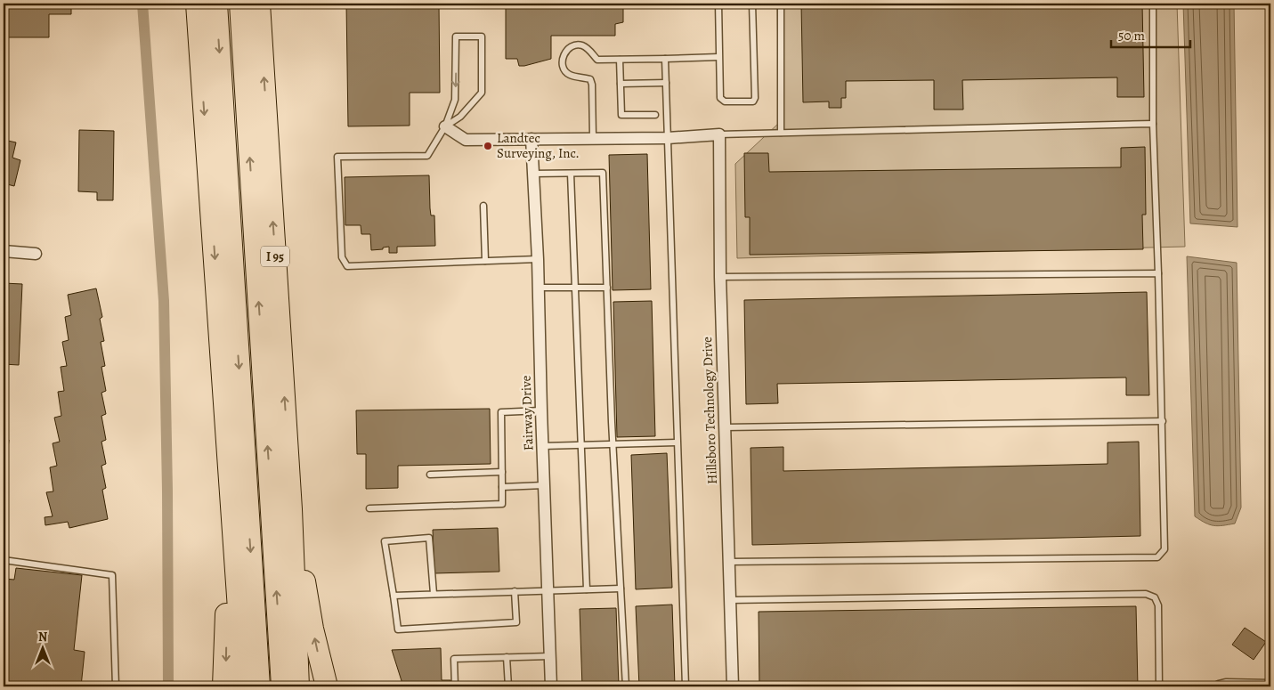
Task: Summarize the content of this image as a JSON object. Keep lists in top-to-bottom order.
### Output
{
  "streets": {
    "highway": ["I 95"],
    "street": ["Hillsboro Technology Drive", "Fairway Drive"]
  },
  "places": ["Landtec Surveying, Inc."],
  "scale_bar": "50 m",
  "north": "top"
}
